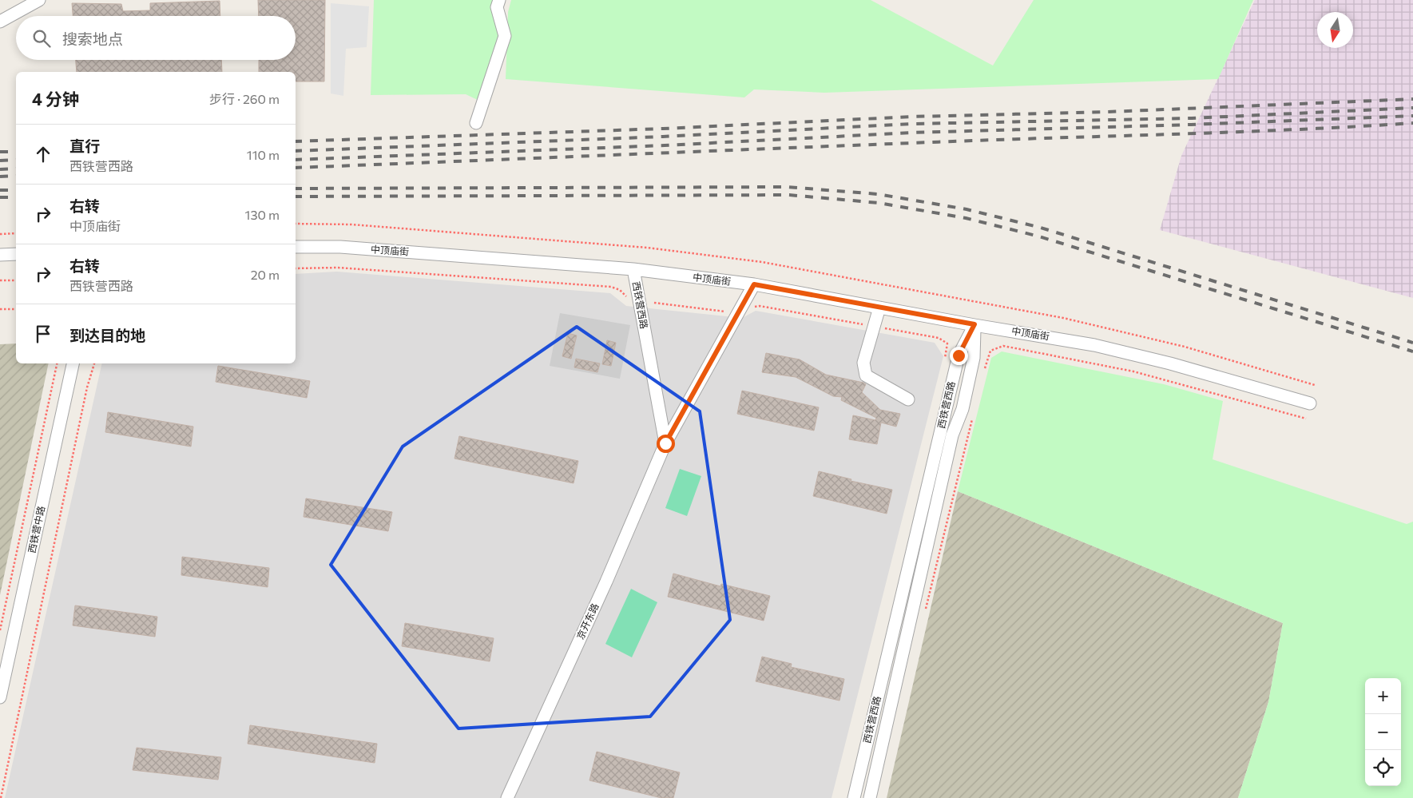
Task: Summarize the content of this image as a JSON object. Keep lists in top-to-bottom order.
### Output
{
  "streets": {
    "street": [
      "中顶庙街",
      "西铁营西路",
      "西铁营中路",
      "京开东路"
    ]
  },
  "crossings": [
    ["中顶庙街", "西铁营西路"],
    ["西铁营西路", "京开东路"]
  ],
  "north": "bottom",
  "page": {
    "search": "搜索地点",
    "heading": ["4 分钟", "步行 · 260 m"],
    "list": [
      ["直行", "西铁营西路", "110 m"],
      ["右转", "中顶庙街", "130 m"],
      ["右转", "西铁营西路", "20 m"],
      "到达目的地"
    ],
    "map_buttons": ["+", "−"]
  }
}
